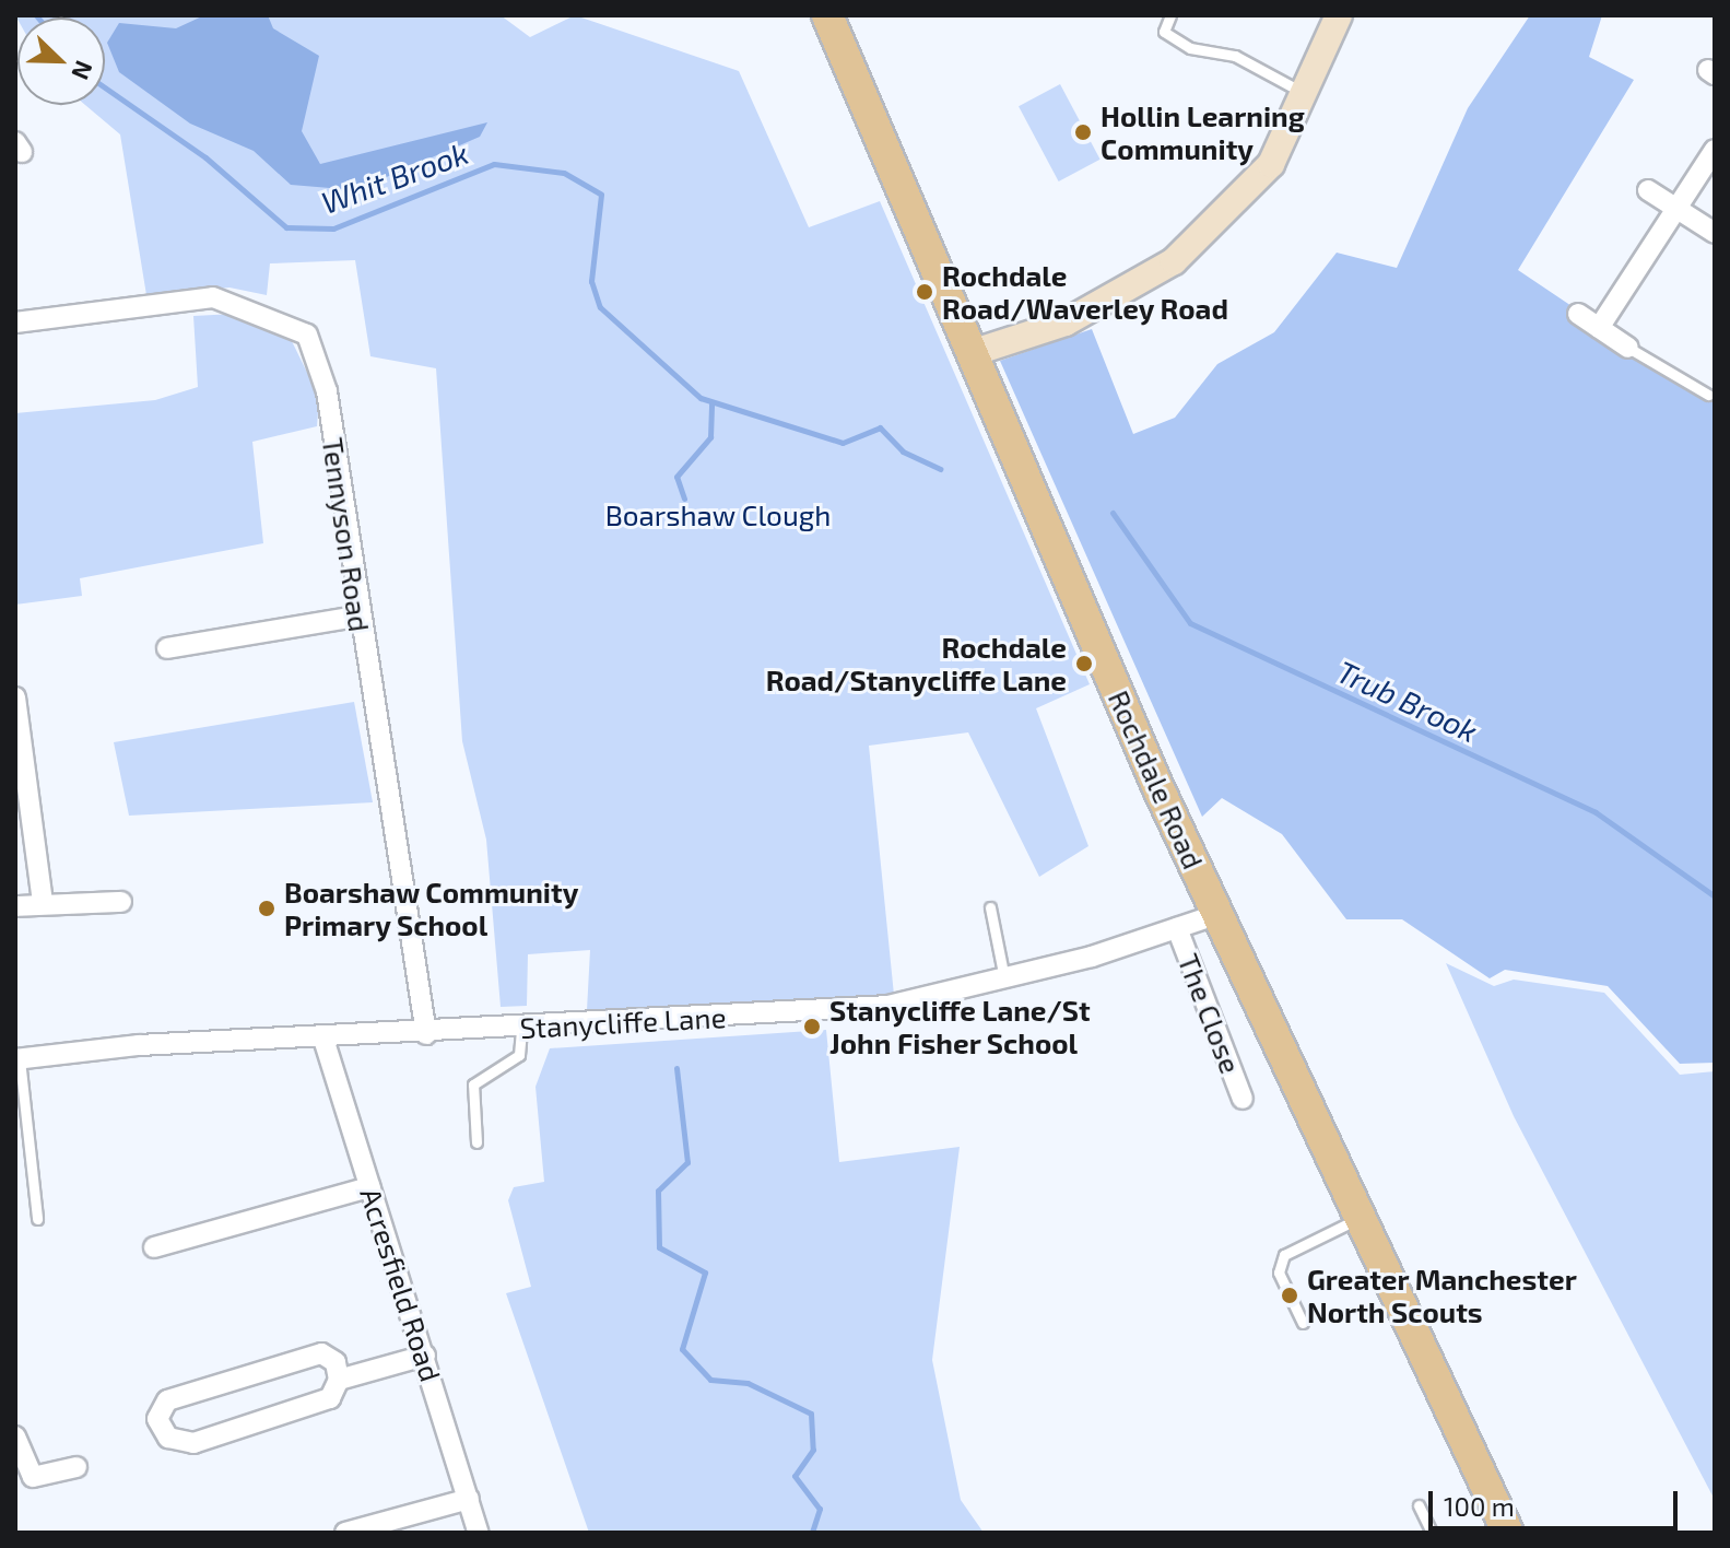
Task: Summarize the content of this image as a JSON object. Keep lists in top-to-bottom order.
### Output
{
  "streets": {
    "main road": ["Rochdale Road"],
    "street": [
      "Tennyson Road",
      "The Close",
      "Stanycliffe Lane",
      "Acresfield Road"
    ]
  },
  "crossings": [
    ["Tennyson Road", "Stanycliffe Lane"],
    ["Rochdale Road", "Stanycliffe Lane"],
    ["The Close", "Stanycliffe Lane"],
    ["Stanycliffe Lane", "Acresfield Road"]
  ],
  "water": ["Whit Brook", "Trub Brook"],
  "parks": ["Boarshaw Clough"],
  "places": [
    "Hollin Learning Community",
    "Rochdale Road/Waverley Road",
    "Rochdale Road/Stanycliffe Lane",
    "Boarshaw Community Primary School",
    "Stanycliffe Lane/St John Fisher School",
    "Greater Manchester North Scouts"
  ],
  "scale_bar": "100 m",
  "north": "bottom right"
}
